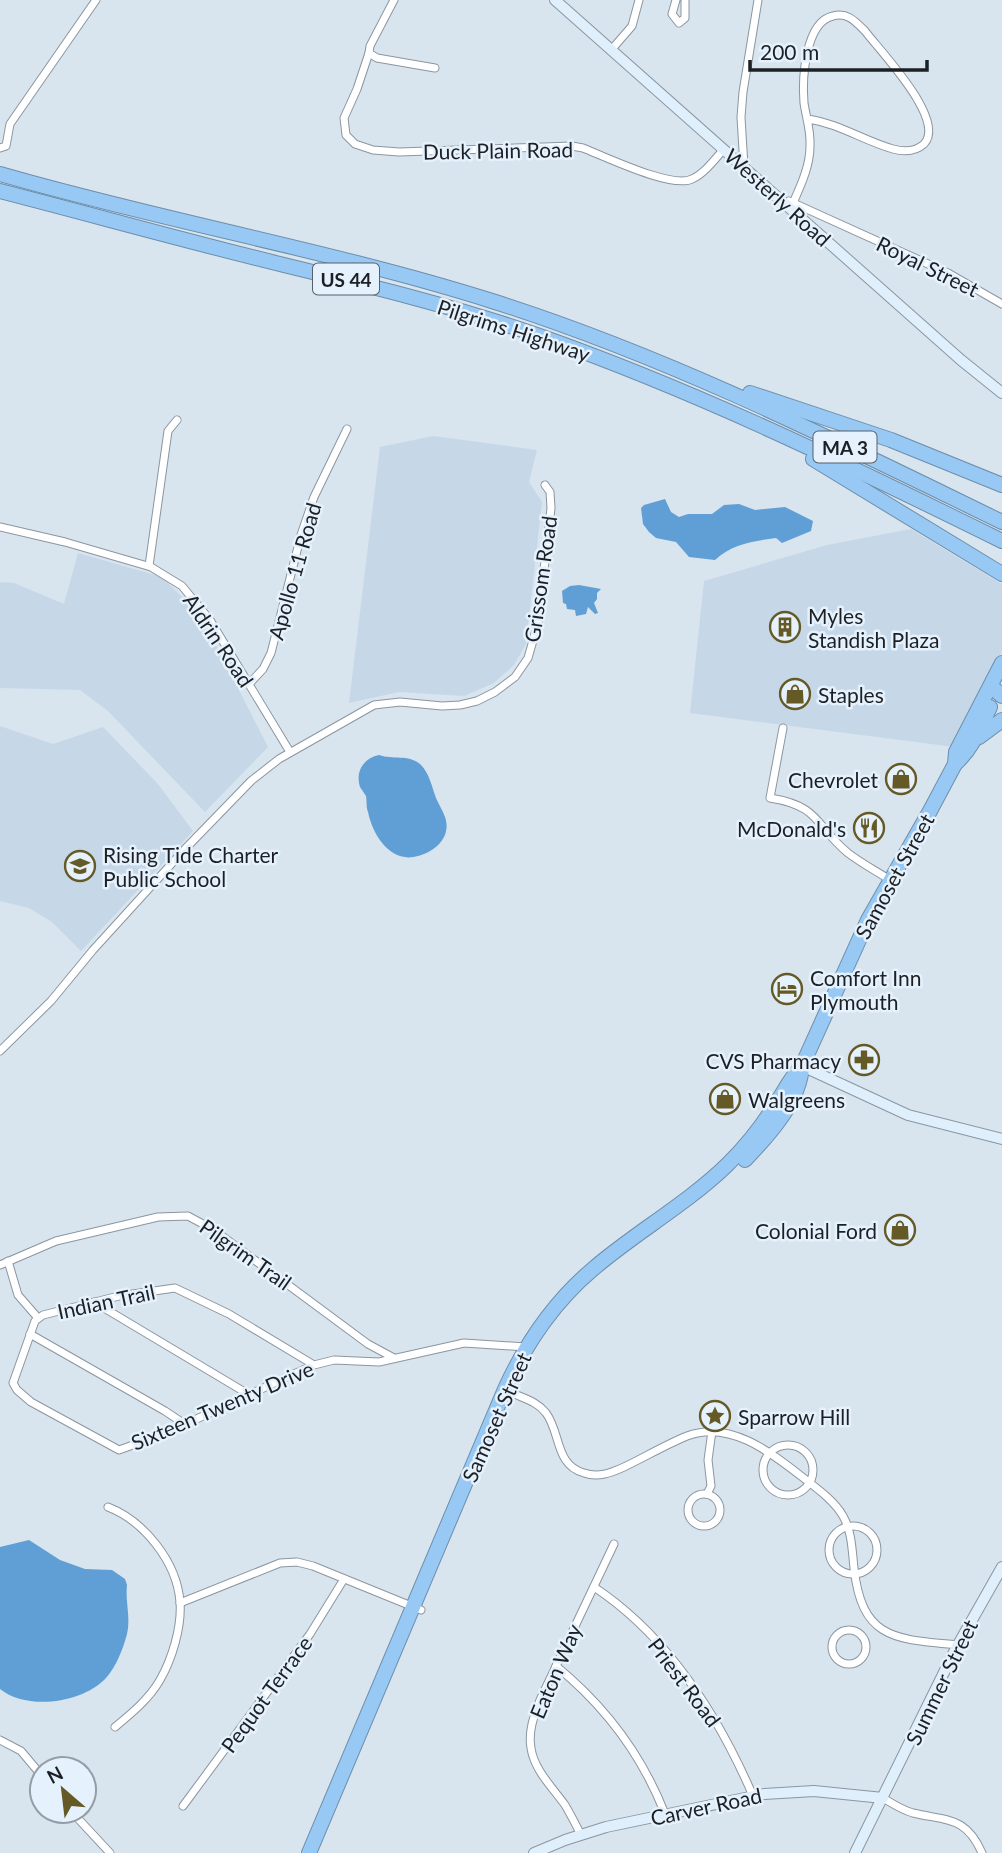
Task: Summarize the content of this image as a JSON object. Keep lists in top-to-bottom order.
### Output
{
  "streets": {
    "highway": [
      "US 44",
      "Pilgrims Highway",
      "MA 3",
      "Samoset Street"
    ],
    "street": [
      "Duck Plain Road",
      "Westerly Road",
      "Royal Street",
      "Apollo 11 Road",
      "Grissom Road",
      "Aldrin Road",
      "Pilgrim Trail",
      "Indian Trail",
      "Sixteen Twenty Drive",
      "Eaton Way",
      "Priest Road",
      "Summer Street",
      "Pequot Terrace",
      "Carver Road"
    ]
  },
  "crossings": [
    ["Duck Plain Road", "Westerly Road"],
    ["Westerly Road", "Royal Street"],
    ["US 44", "Pilgrims Highway"],
    ["Apollo 11 Road", "Aldrin Road"],
    ["Grissom Road", "Aldrin Road"],
    ["Samoset Street", "Sixteen Twenty Drive"],
    ["Pilgrim Trail", "Sixteen Twenty Drive"],
    ["Indian Trail", "Sixteen Twenty Drive"],
    ["Eaton Way", "Priest Road"],
    ["Eaton Way", "Carver Road"],
    ["Priest Road", "Carver Road"],
    ["Summer Street", "Carver Road"]
  ],
  "places": {
    "building": ["Myles Standish Plaza"],
    "shop": [
      "Staples",
      "Chevrolet",
      "Walgreens",
      "Colonial Ford"
    ],
    "restaurant": ["McDonald's"],
    "school or university": ["Rising Tide Charter Public School"],
    "hotel": ["Comfort Inn Plymouth"],
    "pharmacy": ["CVS Pharmacy"],
    "place": ["Sparrow Hill"]
  },
  "scale_bar": "200 m",
  "north": "top left"
}
